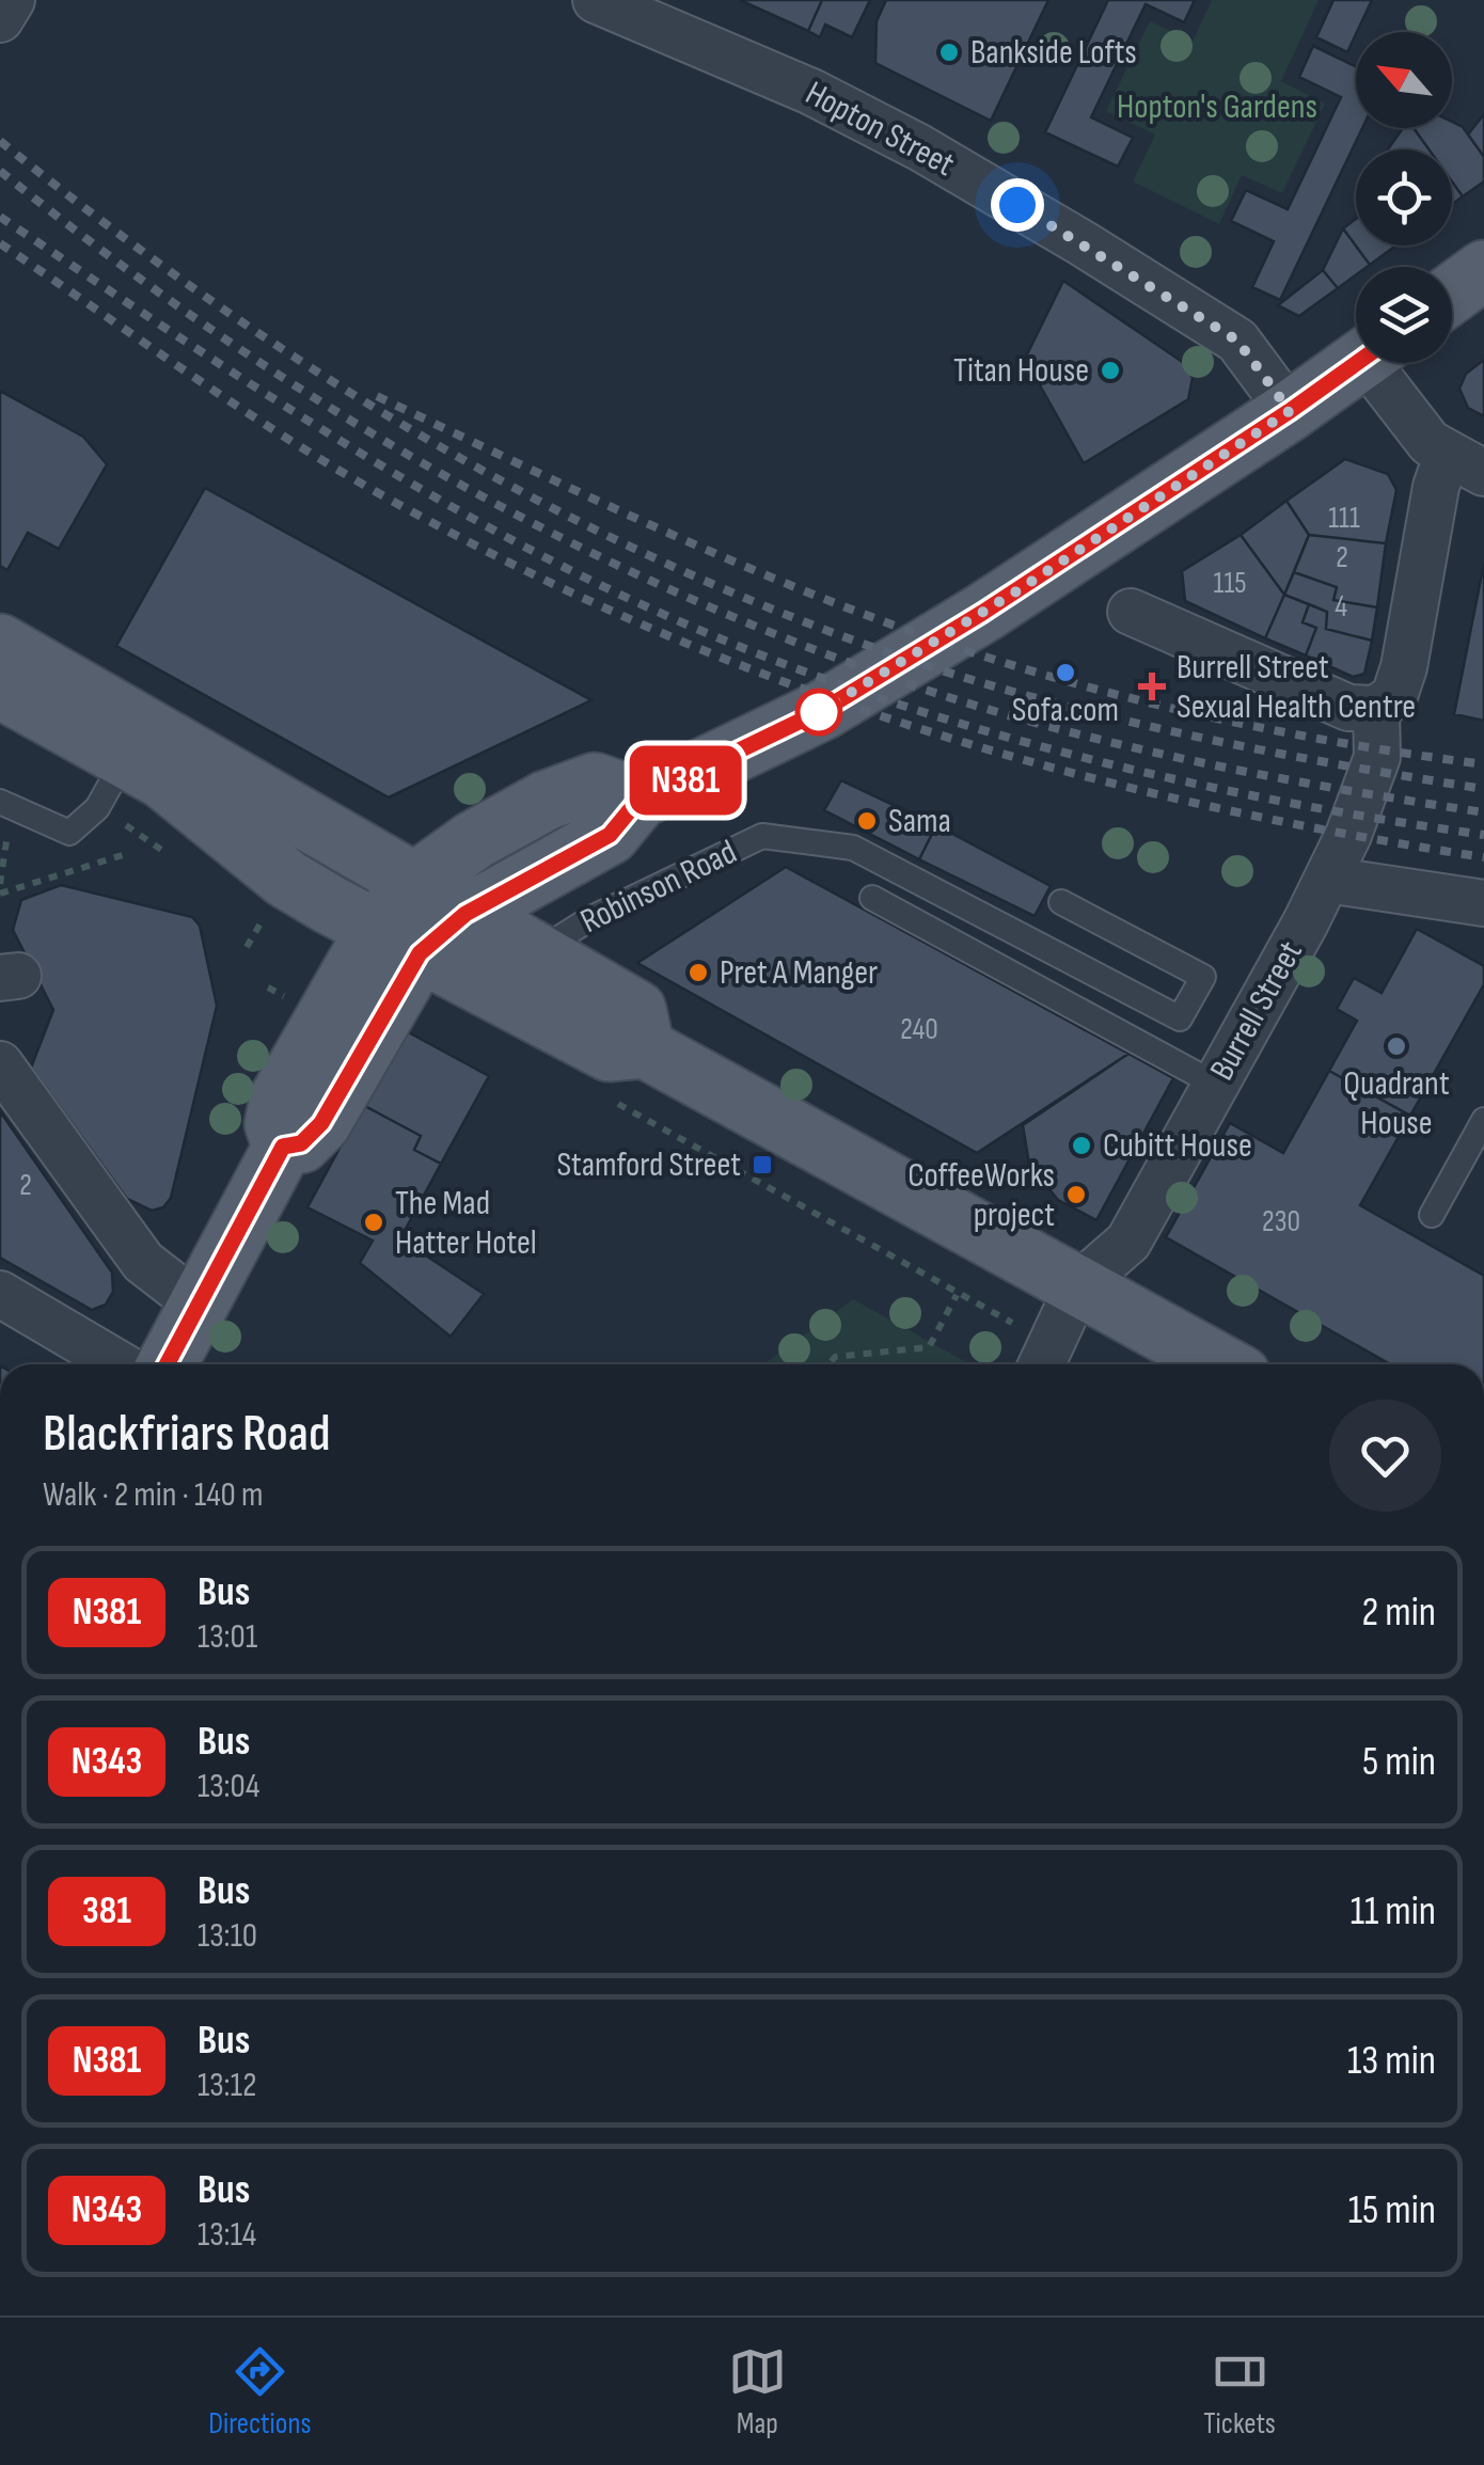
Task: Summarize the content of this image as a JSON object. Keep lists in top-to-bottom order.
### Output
{
  "streets": {
    "street": ["Hopton Street", "Burrell Street"],
    "lane": ["Robinson Road"]
  },
  "parks": ["Hopton's Gardens"],
  "places": {
    "other": [
      "Bankside Lofts",
      "Titan House",
      "Sofa.com",
      "Sama",
      "Pret A Manger",
      "Quadrant House",
      "Cubitt House",
      "CoffeeWorks project",
      "The Mad Hatter Hotel"
    ],
    "health": ["Burrell Street Sexual Health Centre"],
    "transit": ["Stamford Street"]
  },
  "lines": ["bus line N381"],
  "house_numbers": [
    "111",
    "2",
    "115",
    "4",
    "240",
    "2",
    "230"
  ],
  "north": "top left",
  "page": {
    "on_map": "N381",
    "heading": ["Blackfriars Road", "Walk · 2 min · 140 m"],
    "list": [
      {
        "mark": "N381",
        "name": "Bus",
        "note": "13:01",
        "value": "2 min"
      },
      {
        "mark": "N343",
        "name": "Bus",
        "note": "13:04",
        "value": "5 min"
      },
      {
        "mark": "381",
        "name": "Bus",
        "note": "13:10",
        "value": "11 min"
      },
      {
        "mark": "N381",
        "name": "Bus",
        "note": "13:12",
        "value": "13 min"
      },
      {
        "mark": "N343",
        "name": "Bus",
        "note": "13:14",
        "value": "15 min"
      }
    ],
    "tabs": ["Directions", "Map", "Tickets"]
  }
}
